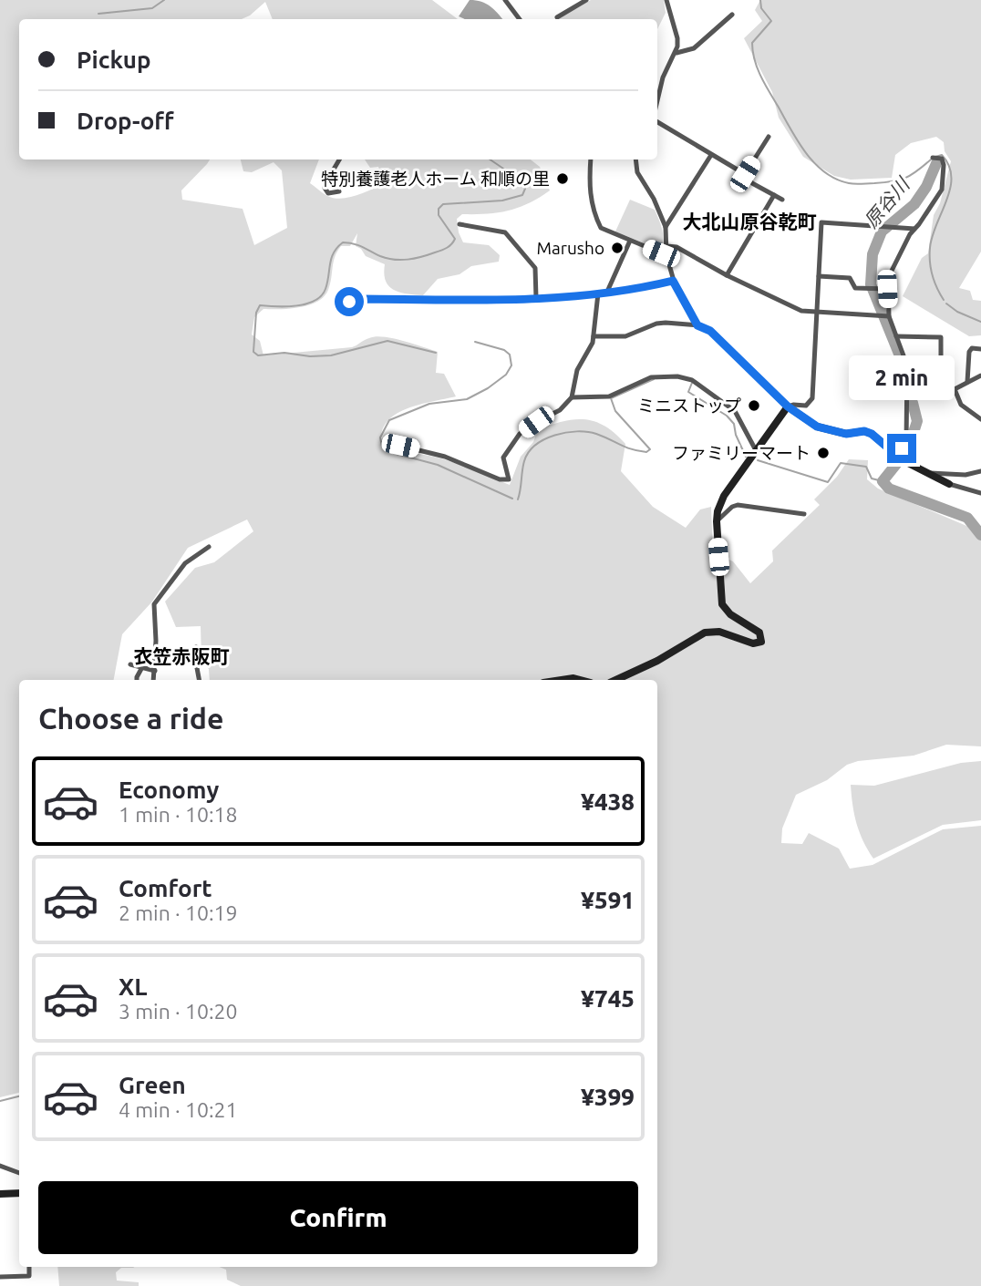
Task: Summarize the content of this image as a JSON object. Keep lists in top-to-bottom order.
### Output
{
  "districts": ["大北山原谷乾町", "衣笠赤阪町"],
  "water": ["原谷川"],
  "places": [
    "特別養護老人ホーム 和順の里",
    "Marusho",
    "ミニストップ",
    "ファミリーマート"
  ],
  "page": {
    "banner": ["Pickup", "Drop-off"],
    "bubble": "2 min",
    "heading": "Choose a ride",
    "list": [
      {
        "name": "Economy",
        "note": "1 min · 10:18",
        "value": "¥438"
      },
      {
        "name": "Comfort",
        "note": "2 min · 10:19",
        "value": "¥591"
      },
      {
        "name": "XL",
        "note": "3 min · 10:20",
        "value": "¥745"
      },
      {
        "name": "Green",
        "note": "4 min · 10:21",
        "value": "¥399"
      }
    ],
    "buttons": "Confirm"
  }
}
